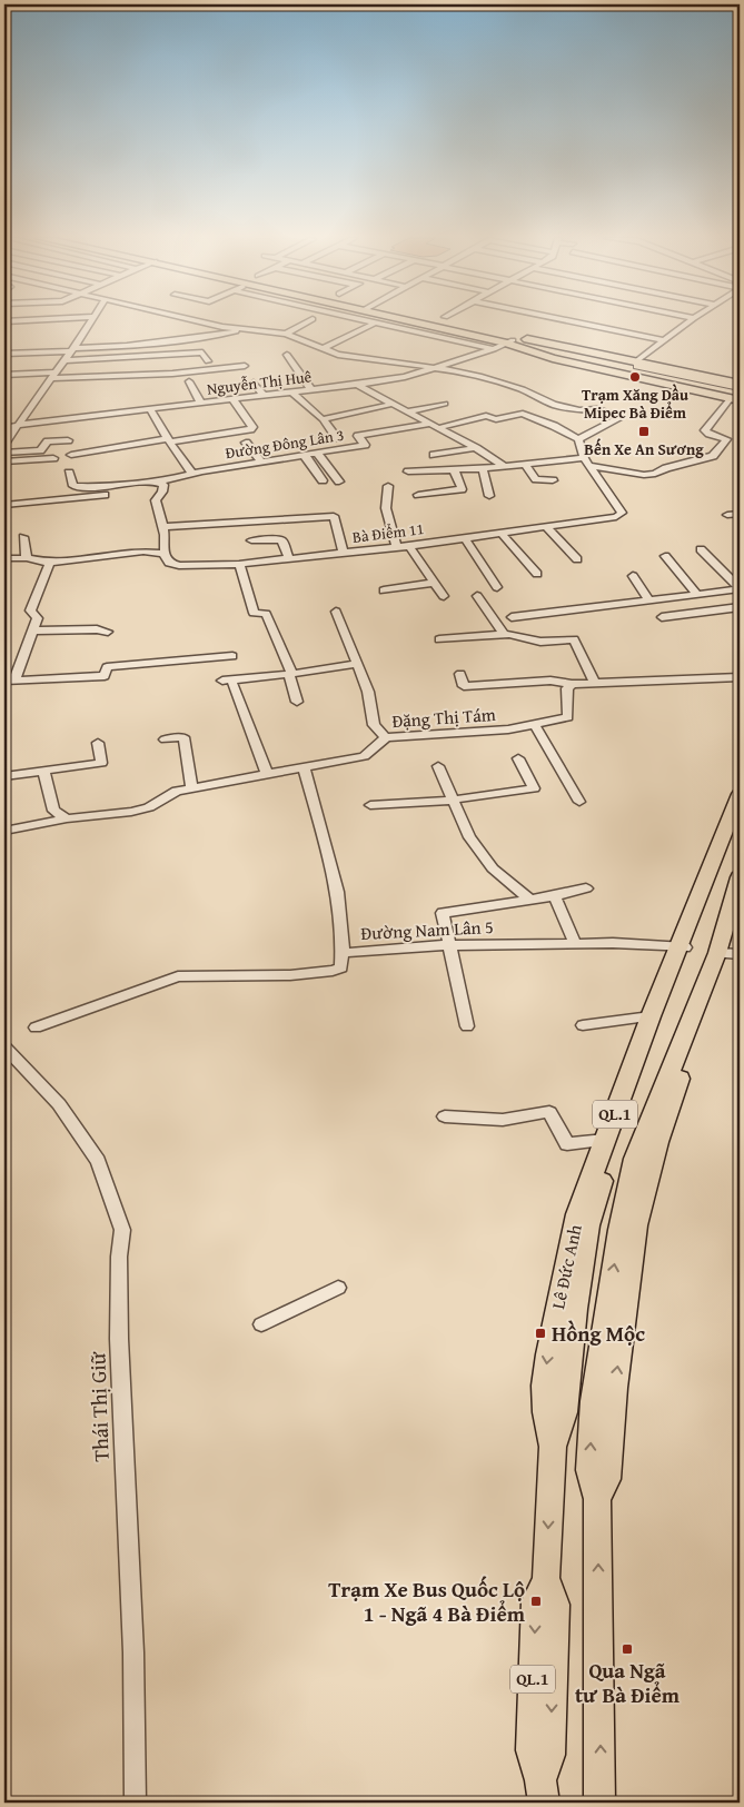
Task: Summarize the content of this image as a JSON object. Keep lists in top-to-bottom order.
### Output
{
  "streets": {
    "highway": ["QL.1", "Lê Đức Anh"],
    "street": [
      "Nguyễn Thị Huê",
      "Đường Đông Lân 3",
      "Bà Điểm 11",
      "Đặng Thị Tám",
      "Đường Nam Lân 5",
      "Thái Thị Giữ"
    ]
  },
  "crossings": [
    ["Đường Nam Lân 5", "Lê Đức Anh"]
  ],
  "places": {
    "other": ["Trạm Xăng Dầu Mipec Bà Điểm"],
    "transit": [
      "Bến Xe An Sương",
      "Hồng Mộc",
      "Trạm Xe Bus Quốc Lộ 1 - Ngã 4 Bà Điểm",
      "Qua Ngã tư Bà Điểm"
    ]
  }
}
